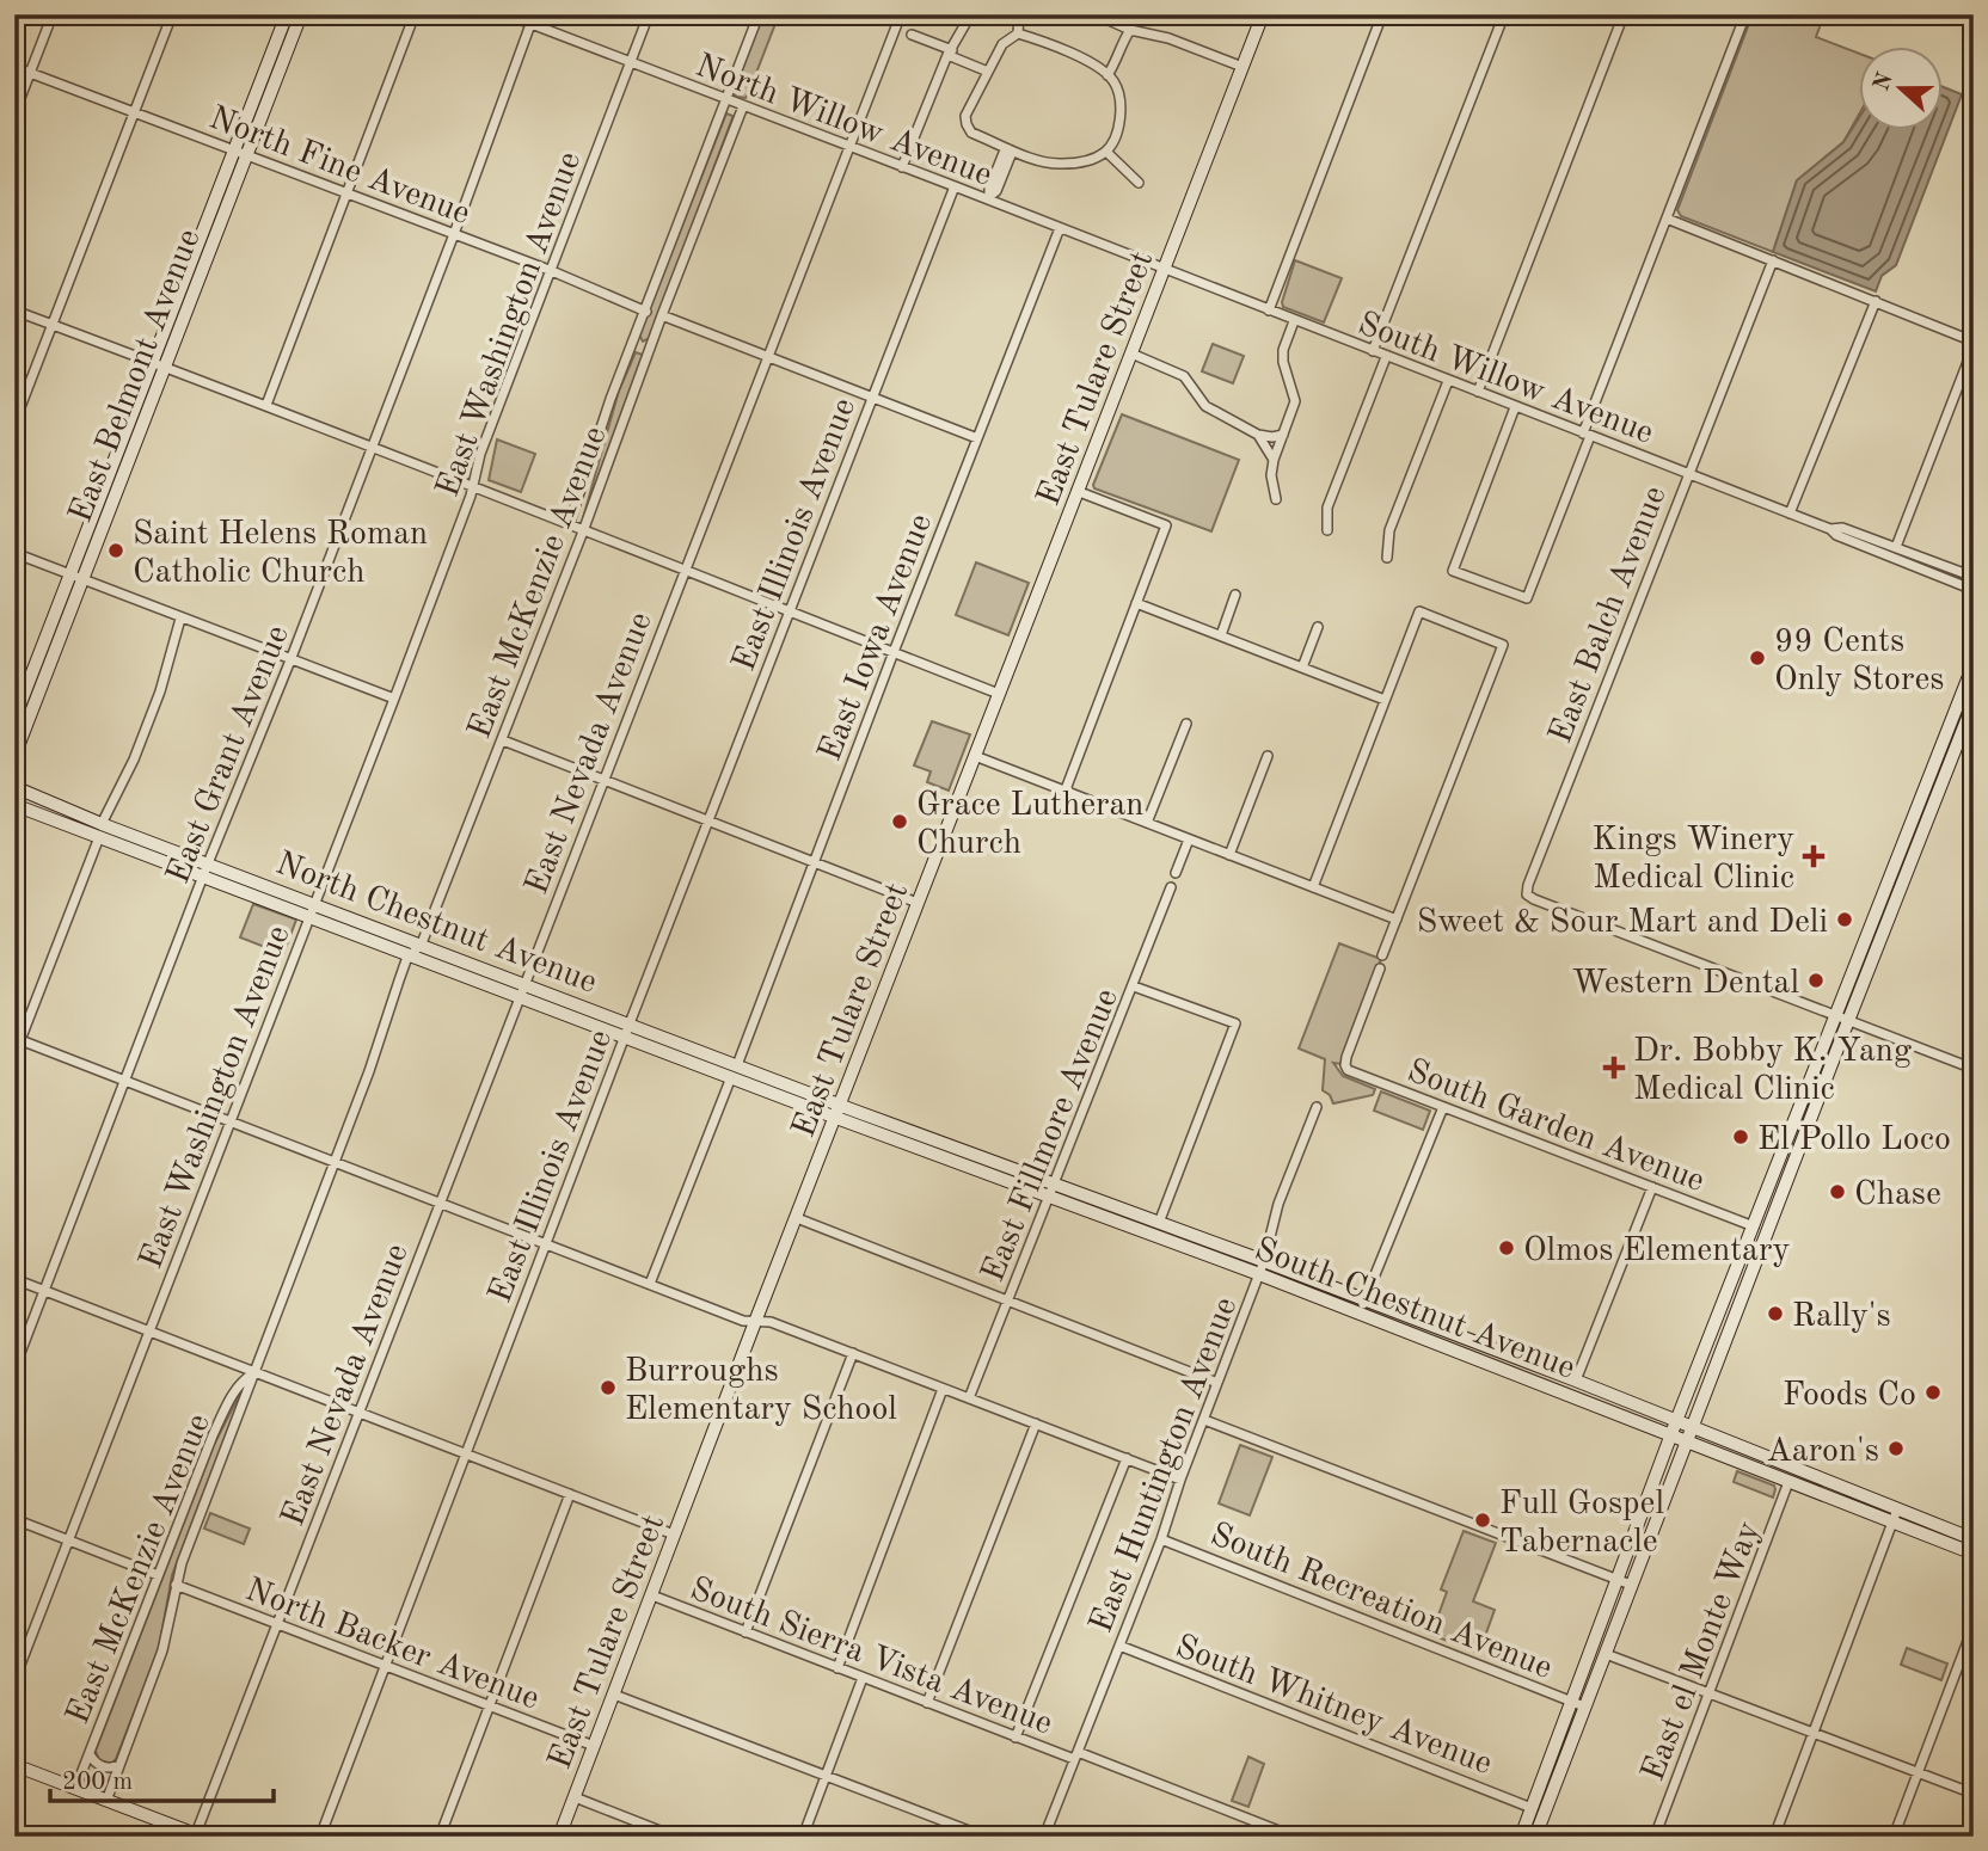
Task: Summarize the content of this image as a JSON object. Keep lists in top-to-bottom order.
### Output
{
  "streets": {
    "main road": [
      "East Belmont Avenue",
      "East Tulare Street",
      "North Chestnut Avenue",
      "South Chestnut Avenue"
    ],
    "street": [
      "North Willow Avenue",
      "North Fine Avenue",
      "East Washington Avenue",
      "South Willow Avenue",
      "East Illinois Avenue",
      "East McKenzie Avenue",
      "East Balch Avenue",
      "East Iowa Avenue",
      "East Nevada Avenue",
      "East Grant Avenue",
      "South Garden Avenue",
      "East Fillmore Avenue",
      "East Huntington Avenue",
      "South Recreation Avenue",
      "North Backer Avenue",
      "East el Monte Way",
      "South Sierra Vista Avenue",
      "South Whitney Avenue"
    ]
  },
  "crossings": [
    ["North Willow Avenue", "East Washington Avenue"],
    ["North Willow Avenue", "South Willow Avenue"],
    ["North Willow Avenue", "East Tulare Street"],
    ["North Willow Avenue", "East Illinois Avenue"],
    ["North Willow Avenue", "East McKenzie Avenue"],
    ["North Willow Avenue", "East Iowa Avenue"],
    ["North Willow Avenue", "East Nevada Avenue"],
    ["North Willow Avenue", "East Grant Avenue"],
    ["North Fine Avenue", "East Washington Avenue"],
    ["North Fine Avenue", "East Belmont Avenue"],
    ["North Fine Avenue", "East McKenzie Avenue"],
    ["North Fine Avenue", "East Grant Avenue"],
    ["East Washington Avenue", "North Chestnut Avenue"],
    ["South Willow Avenue", "East Tulare Street"],
    ["South Willow Avenue", "East Balch Avenue"],
    ["East Tulare Street", "North Chestnut Avenue"],
    ["East Tulare Street", "South Chestnut Avenue"],
    ["East Tulare Street", "North Backer Avenue"],
    ["East Tulare Street", "South Sierra Vista Avenue"],
    ["East Illinois Avenue", "North Chestnut Avenue"],
    ["East Illinois Avenue", "North Backer Avenue"],
    ["East McKenzie Avenue", "North Chestnut Avenue"],
    ["East McKenzie Avenue", "North Backer Avenue"],
    ["East Iowa Avenue", "North Chestnut Avenue"],
    ["East Nevada Avenue", "North Chestnut Avenue"],
    ["East Nevada Avenue", "North Backer Avenue"],
    ["East Grant Avenue", "North Chestnut Avenue"],
    ["North Chestnut Avenue", "South Chestnut Avenue"],
    ["East Fillmore Avenue", "South Chestnut Avenue"],
    ["South Chestnut Avenue", "East Huntington Avenue"],
    ["South Chestnut Avenue", "East el Monte Way"],
    ["East Huntington Avenue", "South Recreation Avenue"],
    ["East Huntington Avenue", "South Sierra Vista Avenue"],
    ["East Huntington Avenue", "South Whitney Avenue"],
    ["South Recreation Avenue", "East el Monte Way"]
  ],
  "places": {
    "other": [
      "Saint Helens Roman Catholic Church",
      "99 Cents Only Stores",
      "Grace Lutheran Church",
      "Sweet & Sour Mart and Deli",
      "Western Dental",
      "El Pollo Loco",
      "Chase",
      "Olmos Elementary",
      "Rally's",
      "Burroughs Elementary School",
      "Foods Co",
      "Aaron's",
      "Full Gospel Tabernacle"
    ],
    "health": ["Kings Winery Medical Clinic", "Dr. Bobby K. Yang Medical Clinic"]
  },
  "scale_bar": "200 m",
  "north": "left"
}
